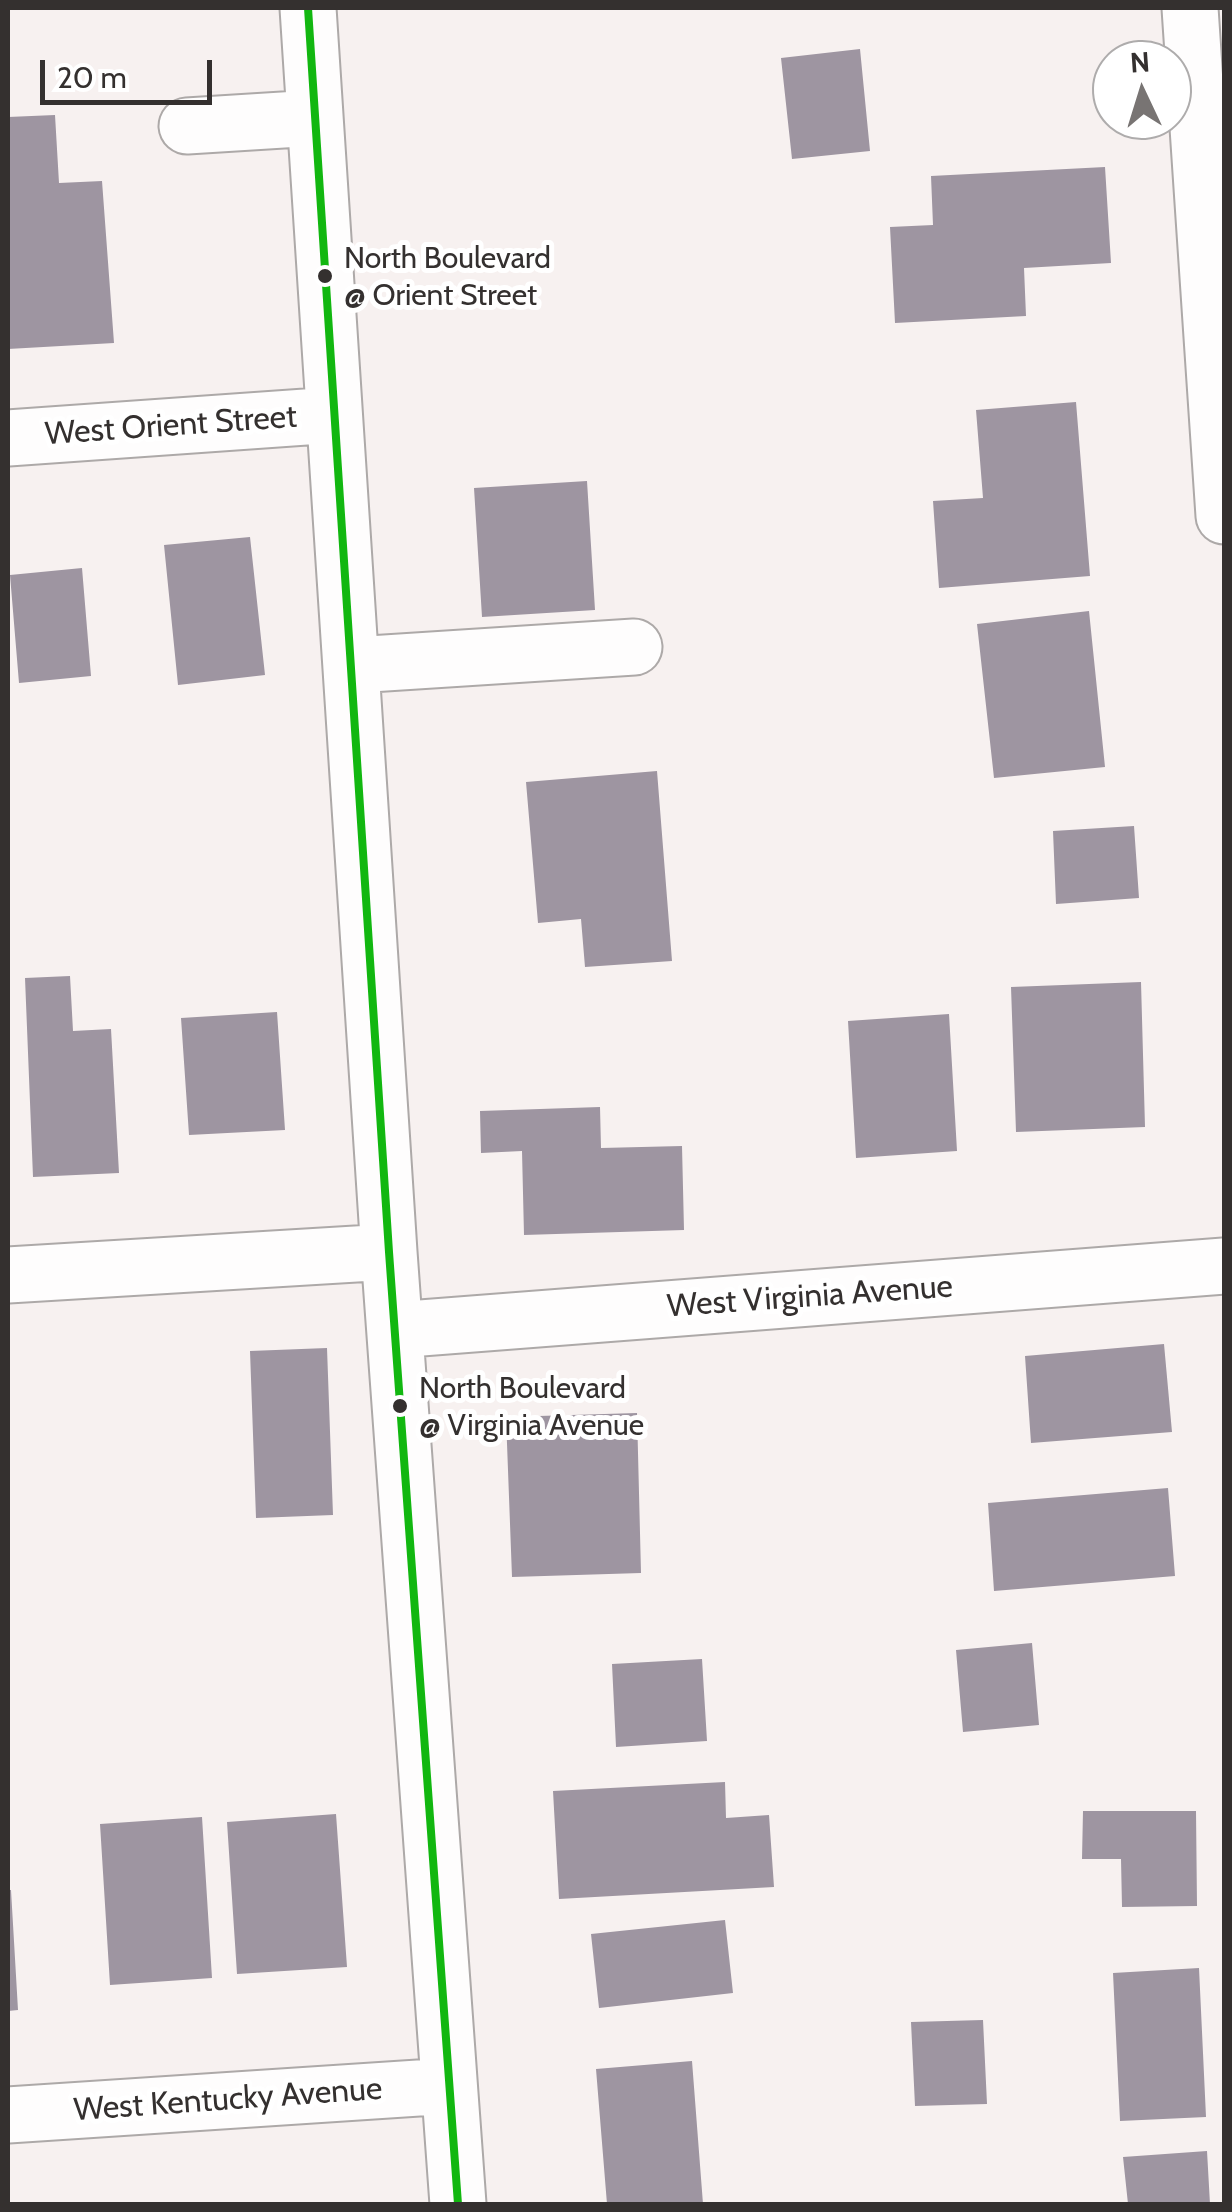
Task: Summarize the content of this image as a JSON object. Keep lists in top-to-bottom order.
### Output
{
  "streets": {
    "street": ["West Orient Street", "West Virginia Avenue", "West Kentucky Avenue"]
  },
  "places": ["North Boulevard @ Orient Street", "North Boulevard @ Virginia Avenue"],
  "scale_bar": "20 m",
  "north": "top"
}
